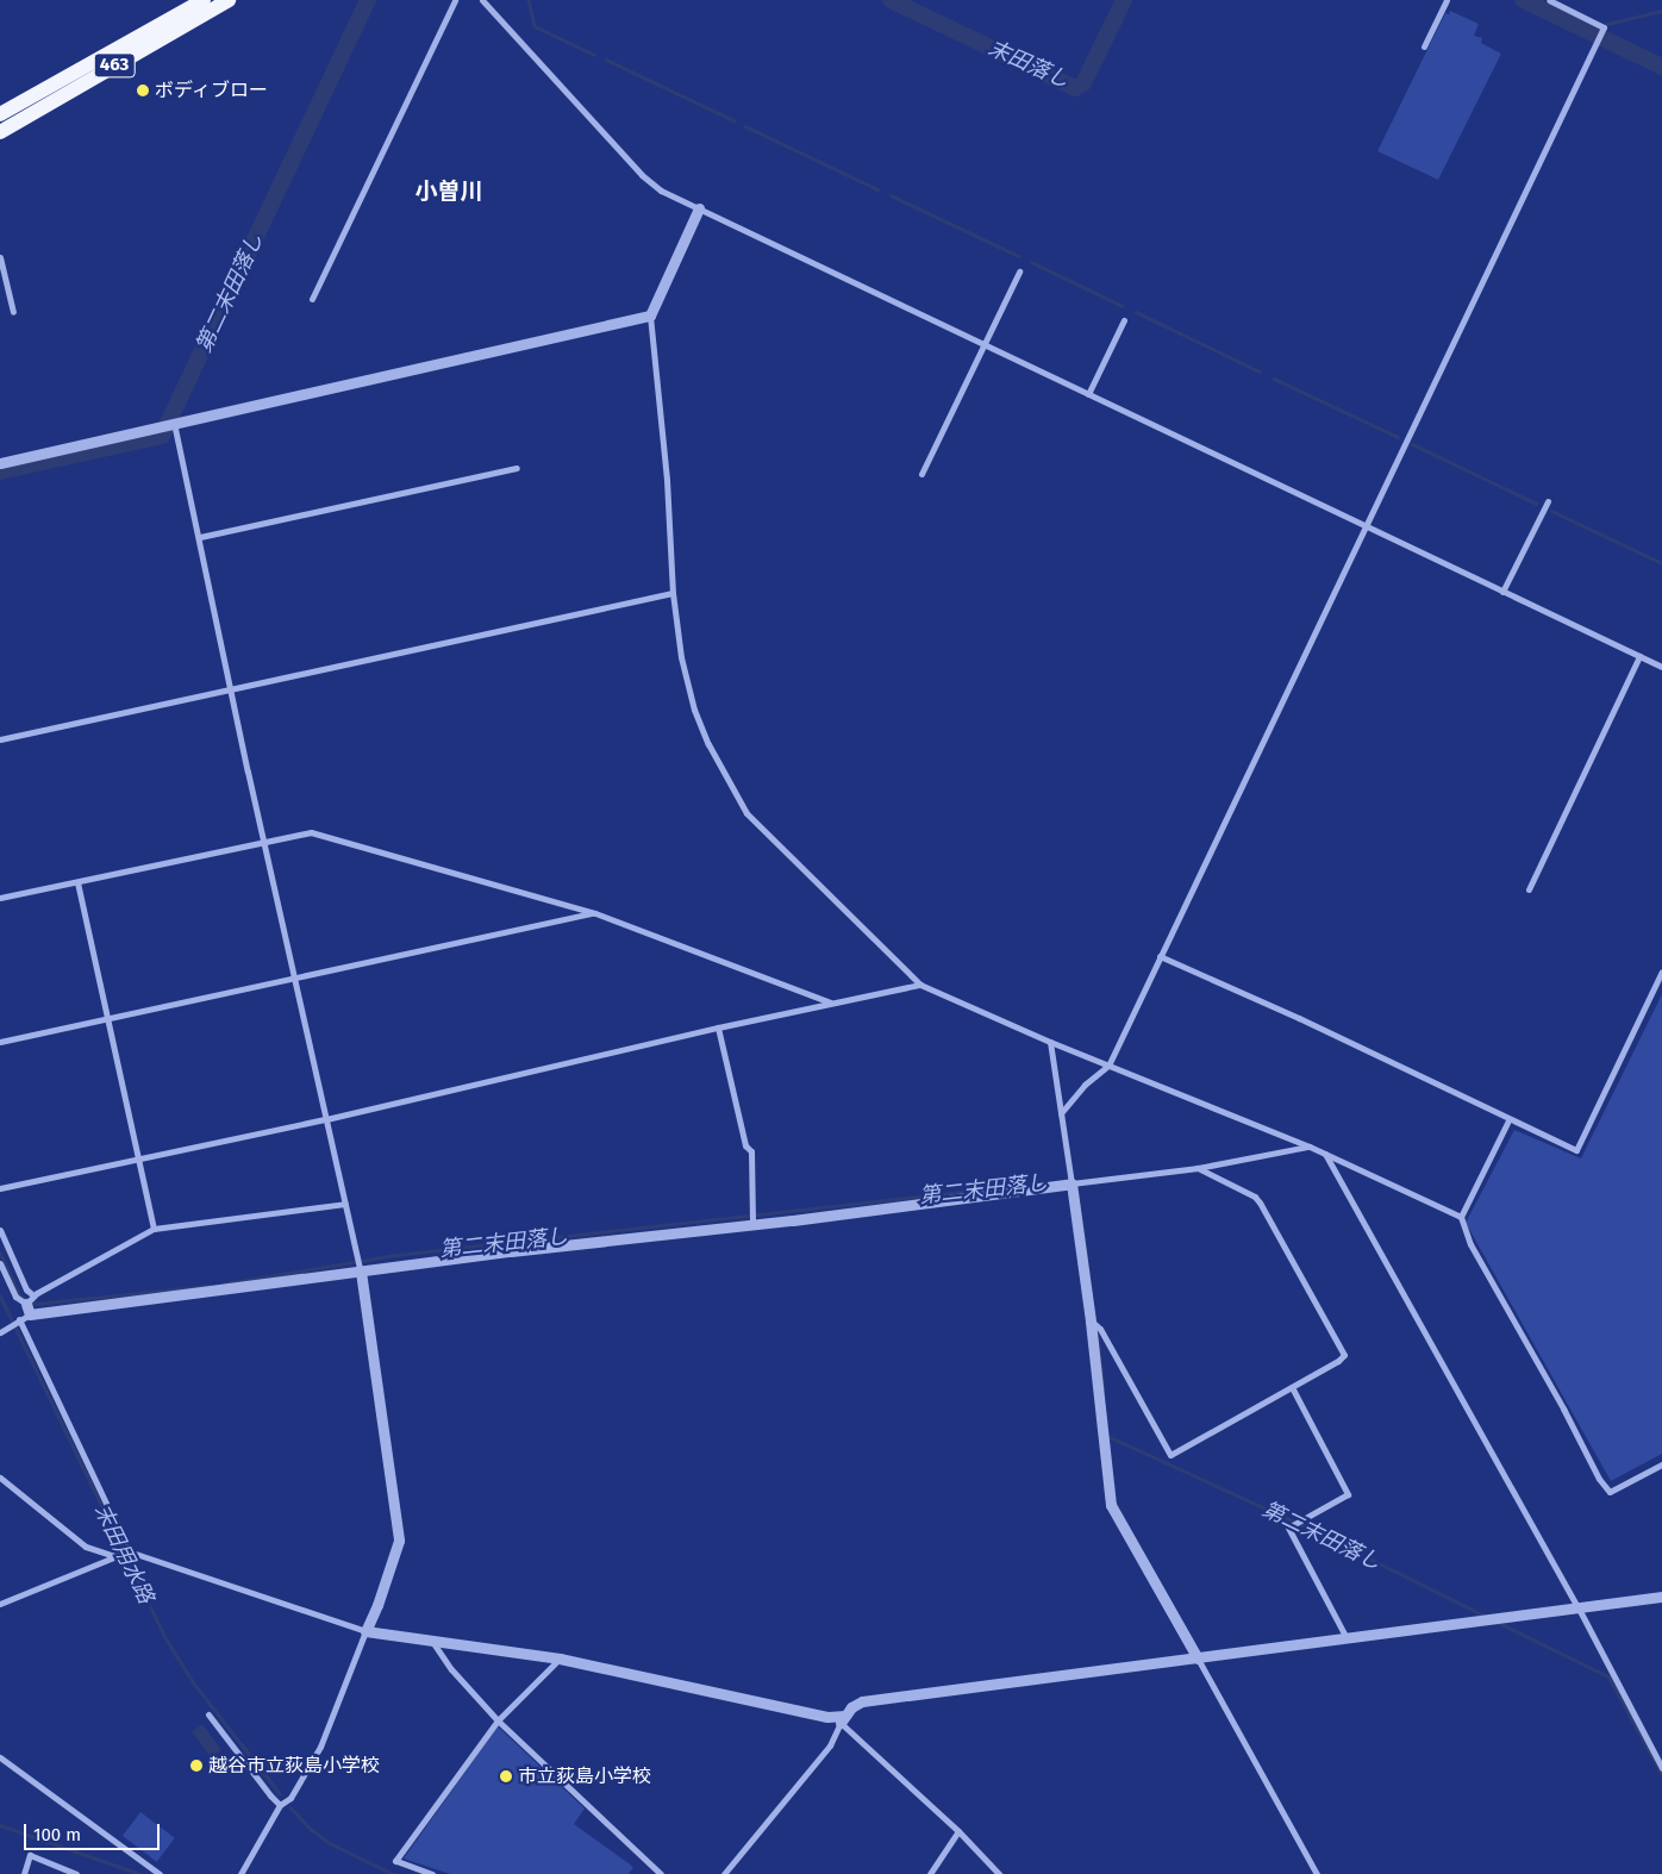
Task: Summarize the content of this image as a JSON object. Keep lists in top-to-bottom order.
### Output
{
  "streets": {
    "highway": ["463"]
  },
  "districts": ["小曽川"],
  "water": ["末田落し", "第二末田落し", "末田用水路"],
  "places": ["ボディブロー", "越谷市立荻島小学校", "市立荻島小学校"],
  "scale_bar": "100 m"
}
